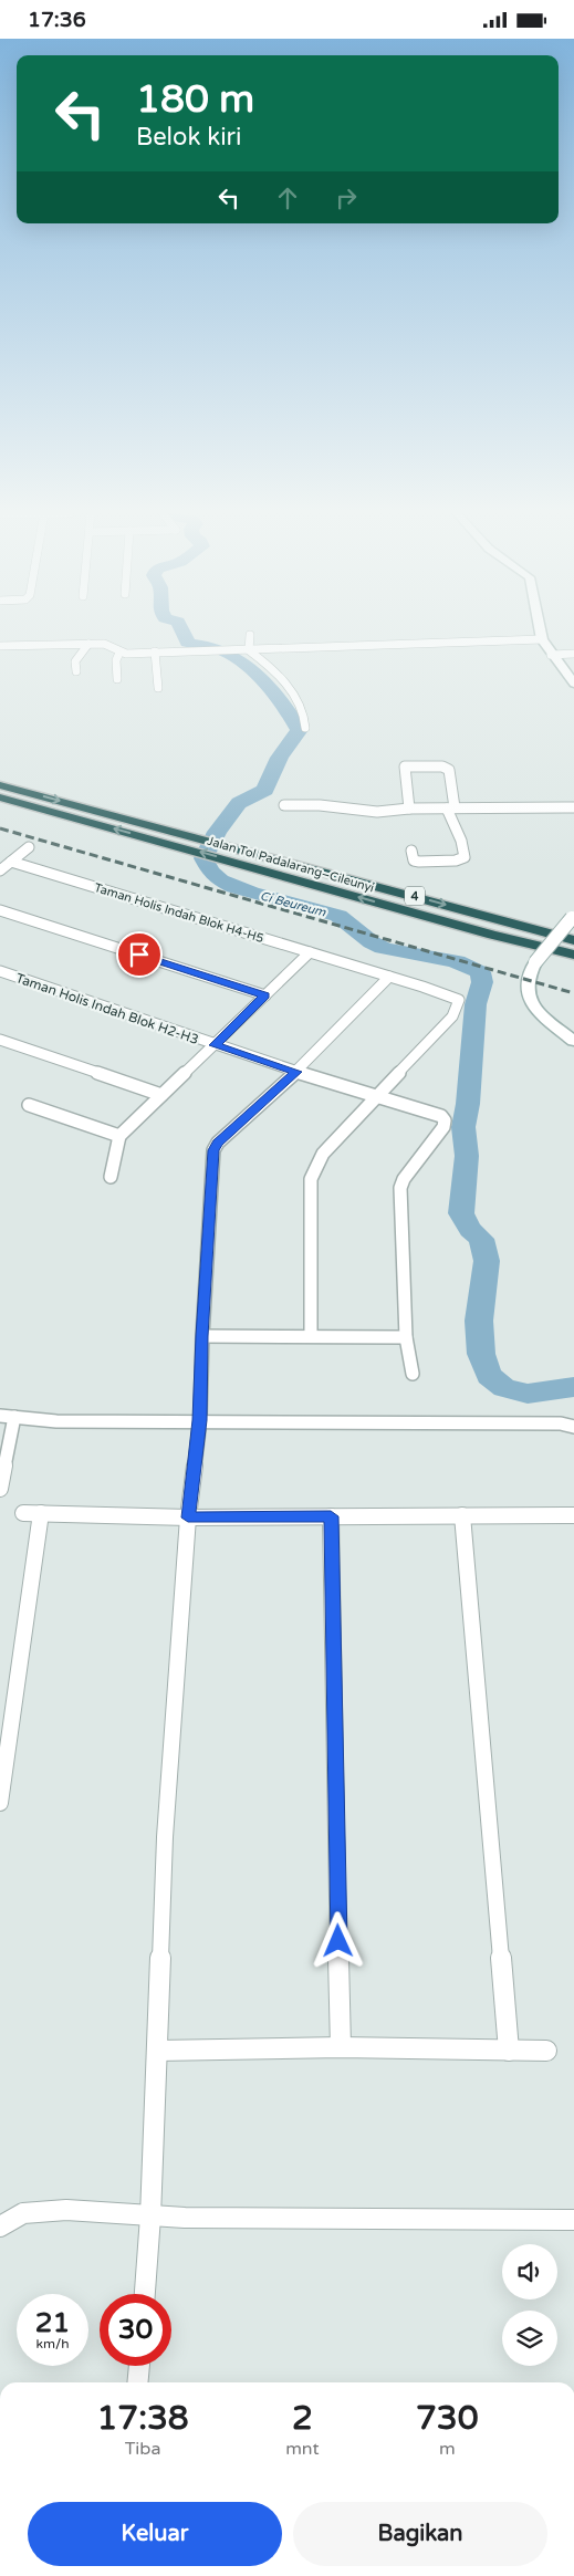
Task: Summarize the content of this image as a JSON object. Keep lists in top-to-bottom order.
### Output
{
  "streets": {
    "highway": ["Jalan Tol Padalarang–Cileunyi", "4"],
    "street": ["Taman Holis Indah Blok H4-H5", "Taman Holis Indah Blok H2-H3"]
  },
  "crossings": [
    ["Taman Holis Indah Blok H4-H5", "Taman Holis Indah Blok H2-H3"]
  ],
  "water": ["Ci Beureum"],
  "page": {
    "status": "17:36",
    "turn": ["180 m", "Belok kiri"],
    "speed": "21 km/h",
    "limit": "30",
    "eta": [
      "17:38",
      "Tiba",
      "2",
      "mnt",
      "730",
      "m"
    ],
    "buttons": ["Keluar", "Bagikan"]
  }
}
